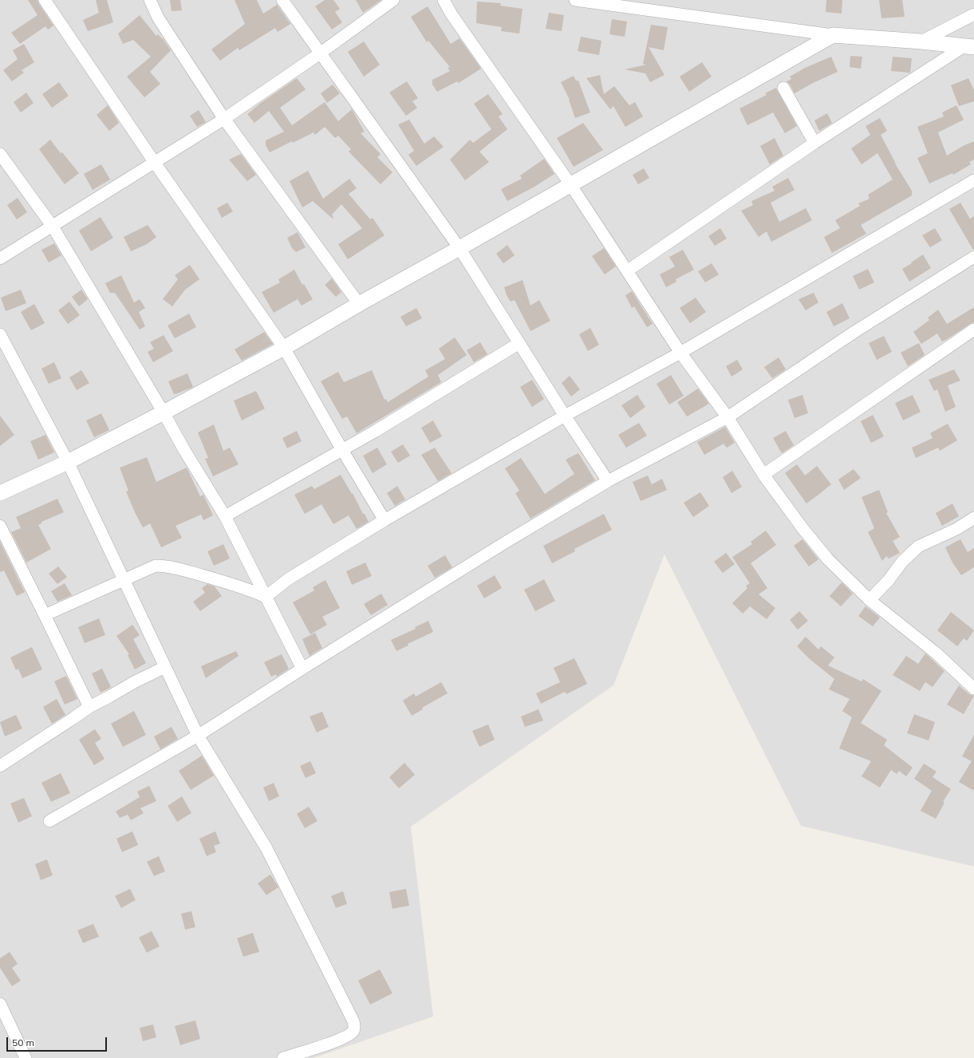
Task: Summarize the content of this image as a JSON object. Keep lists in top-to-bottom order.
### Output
{
  "scale_bar": "50 m"
}
